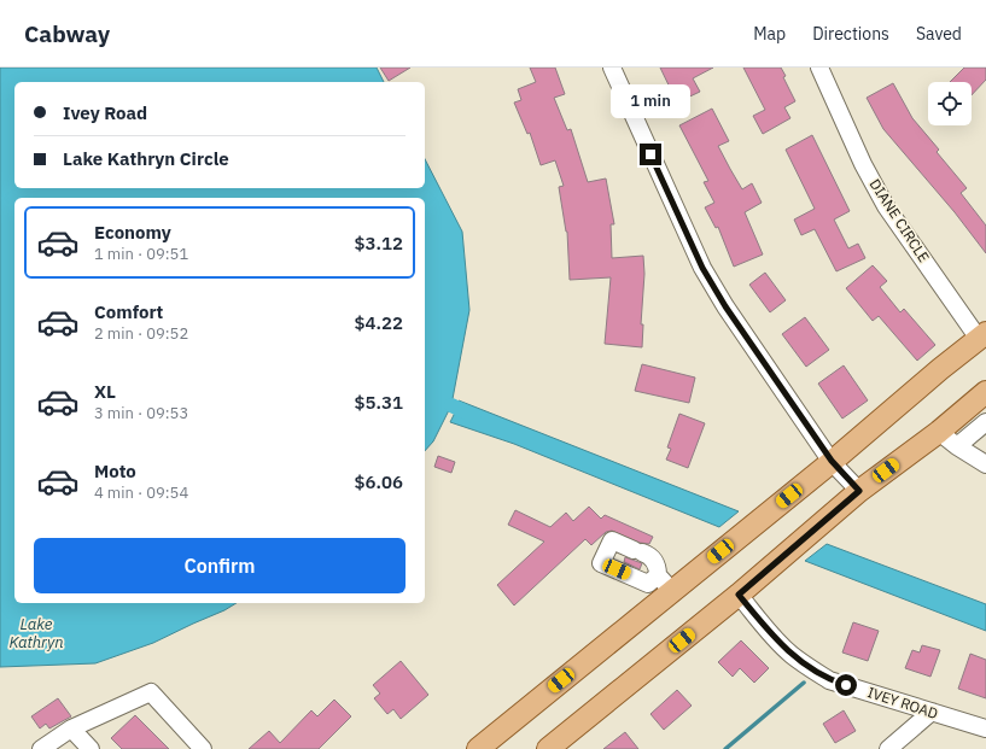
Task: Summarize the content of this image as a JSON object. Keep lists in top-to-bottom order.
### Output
{
  "streets": {
    "street": ["DIANE CIRCLE", "IVEY ROAD"]
  },
  "water": ["Lake Kathryn"],
  "page": {
    "header": "Cabway",
    "nav": ["Map", "Directions", "Saved"],
    "banner": ["Ivey Road", "Lake Kathryn Circle"],
    "bubble": "1 min",
    "list": [
      {
        "name": "Economy",
        "note": "1 min · 09:51",
        "value": "$3.12"
      },
      {
        "name": "Comfort",
        "note": "2 min · 09:52",
        "value": "$4.22"
      },
      {
        "name": "XL",
        "note": "3 min · 09:53",
        "value": "$5.31"
      },
      {
        "name": "Moto",
        "note": "4 min · 09:54",
        "value": "$6.06"
      }
    ],
    "buttons": "Confirm"
  }
}
